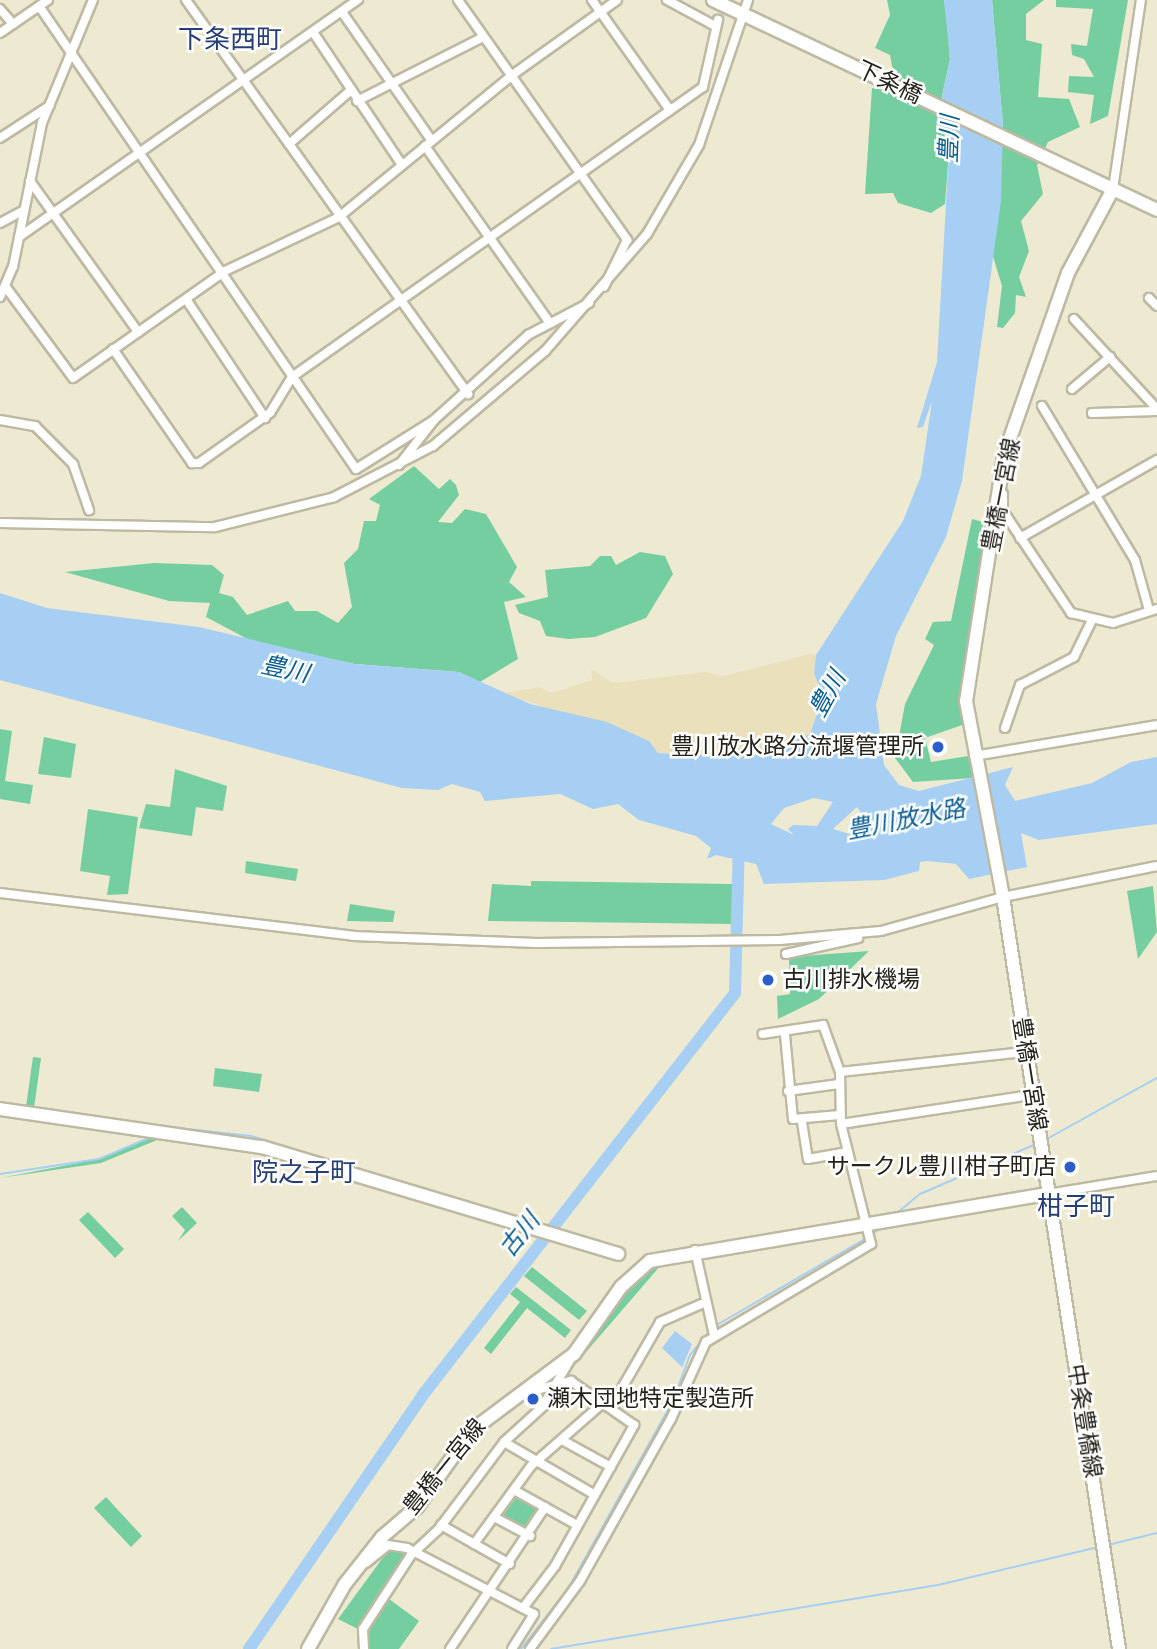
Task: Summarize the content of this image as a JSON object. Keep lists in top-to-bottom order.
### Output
{
  "streets": {
    "main road": ["下条橋", "豊橋一宮線", "中条豊橋線"]
  },
  "crossings": [
    ["下条橋", "豊橋一宮線"],
    ["豊橋一宮線", "中条豊橋線"]
  ],
  "districts": ["下条西町", "院之子町", "柑子町"],
  "water": ["豊川", "豊川放水路", "古川"],
  "places": [
    "豊川放水路分流堰管理所",
    "古川排水機場",
    "サークル豊川柑子町店",
    "瀬木団地特定製造所"
  ]
}
